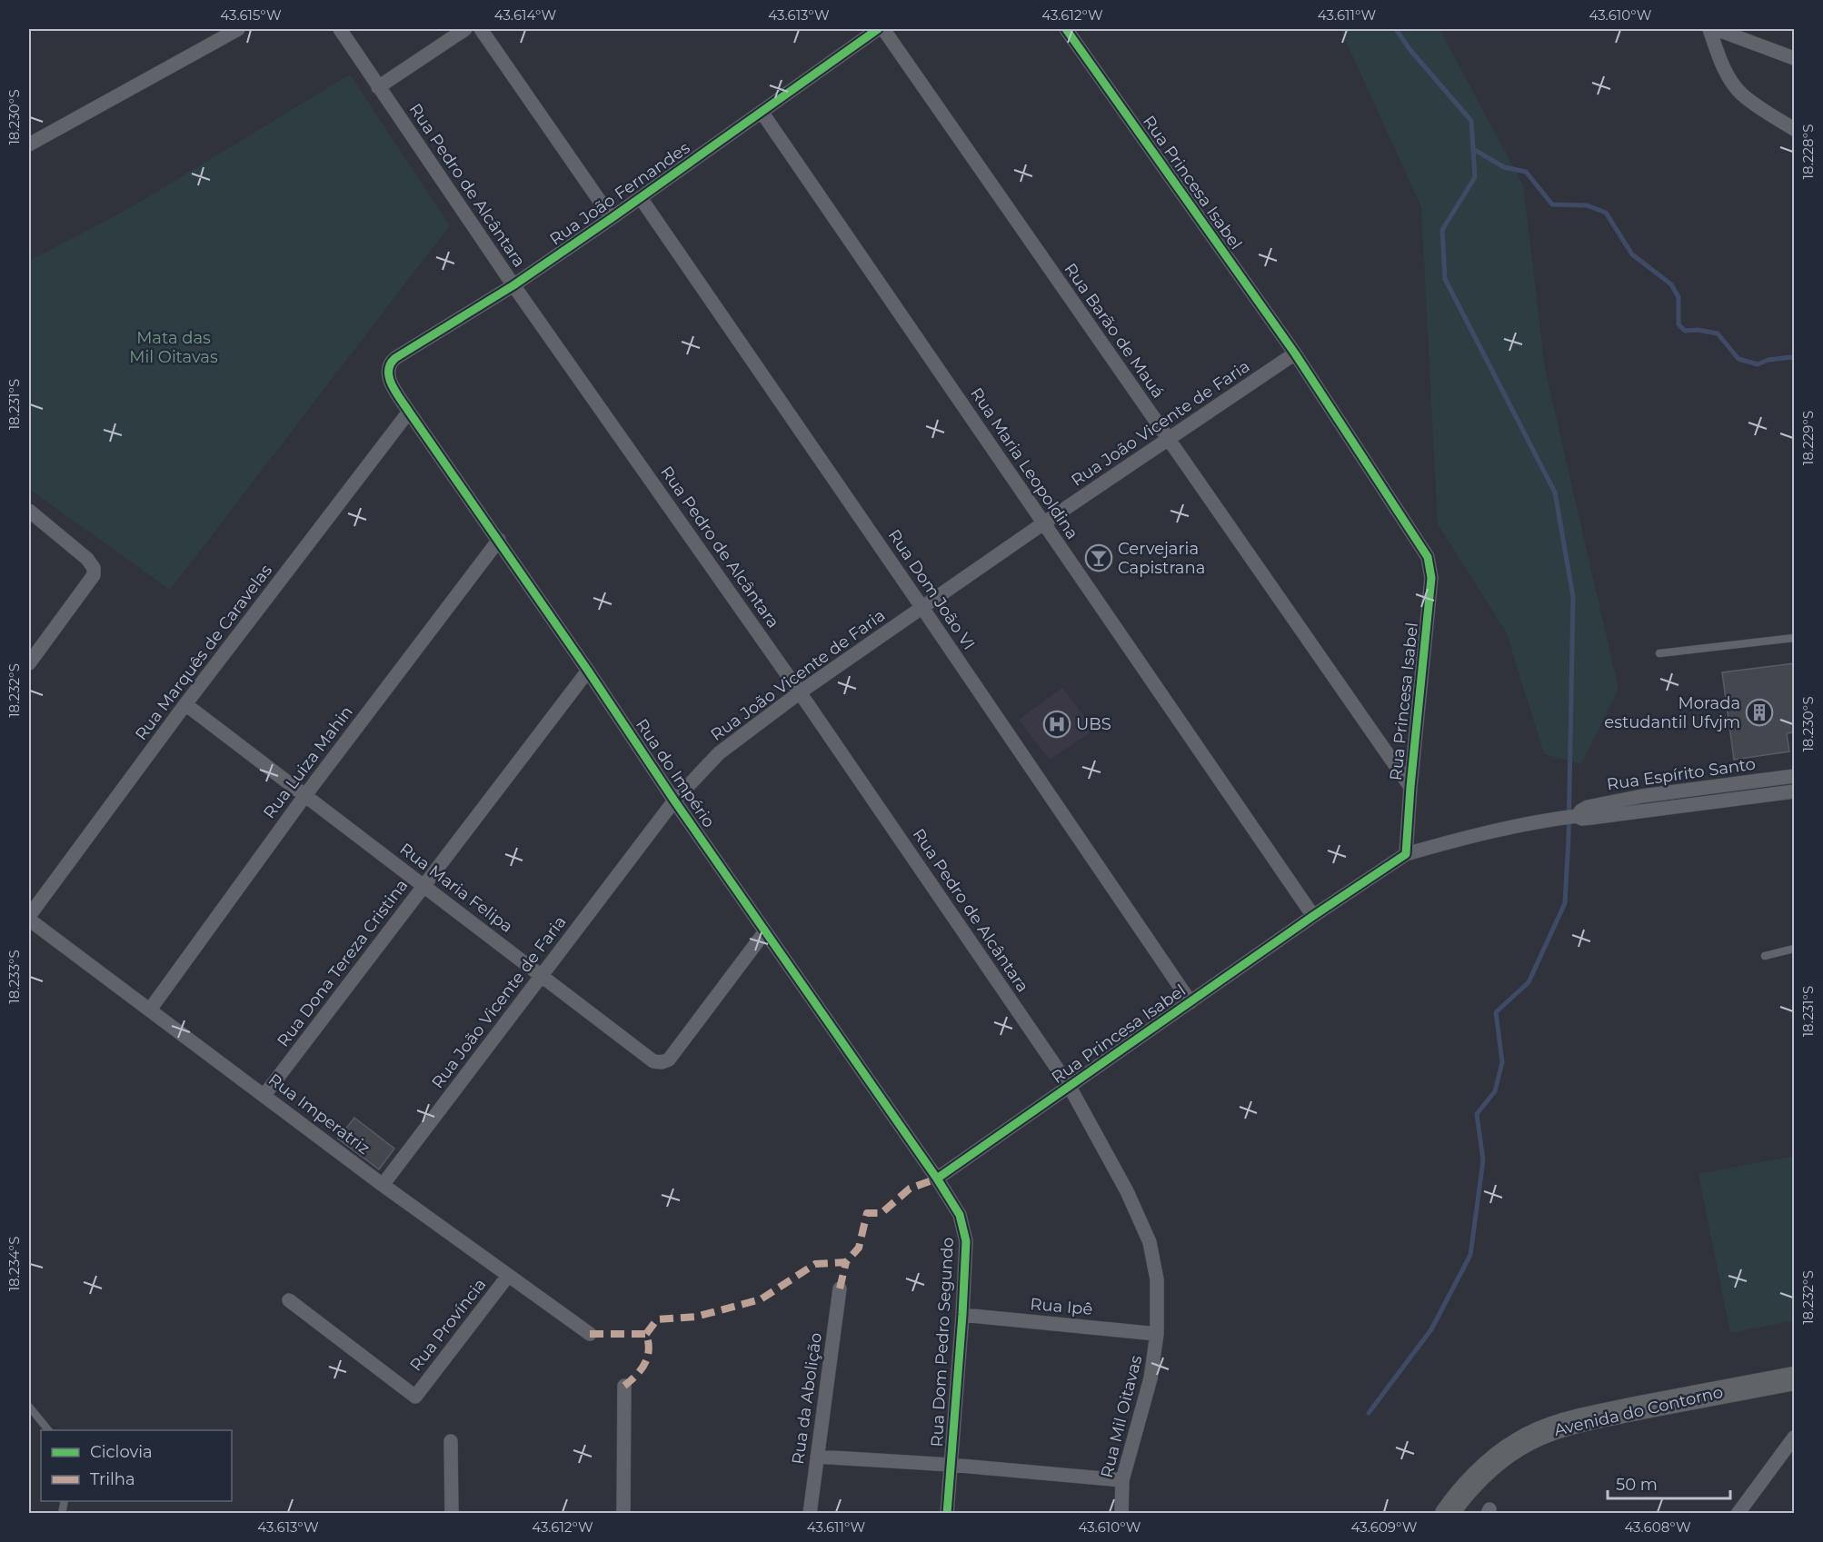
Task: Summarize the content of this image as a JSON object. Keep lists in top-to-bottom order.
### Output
{
  "streets": {
    "highway": ["Avenida do Contorno"],
    "street": [
      "Rua Princesa Isabel",
      "Rua Pedro de Alcântara",
      "Rua João Fernandes",
      "Rua Barão de Mauá",
      "Rua João Vicente de Faria",
      "Rua Maria Leopoldina",
      "Rua Dom João VI",
      "Rua Marquês de Caravelas",
      "Rua Luiza Mahin",
      "Rua do Império",
      "Rua Espírito Santo",
      "Rua Maria Felipa",
      "Rua Dona Tereza Cristina",
      "Rua Imperatriz",
      "Rua Ipê",
      "Rua Província",
      "Rua Dom Pedro Segundo",
      "Rua da Abolição",
      "Rua Mil Oitavas"
    ]
  },
  "crossings": [
    ["Rua Princesa Isabel", "Rua Pedro de Alcântara"],
    ["Rua Princesa Isabel", "Rua Barão de Mauá"],
    ["Rua Princesa Isabel", "Rua João Vicente de Faria"],
    ["Rua Princesa Isabel", "Rua Maria Leopoldina"],
    ["Rua Princesa Isabel", "Rua Dom João VI"],
    ["Rua Princesa Isabel", "Rua do Império"],
    ["Rua Princesa Isabel", "Rua Espírito Santo"],
    ["Rua Princesa Isabel", "Rua Dom Pedro Segundo"],
    ["Rua Princesa Isabel", "Rua Mil Oitavas"],
    ["Rua Pedro de Alcântara", "Rua João Fernandes"],
    ["Rua Pedro de Alcântara", "Rua João Vicente de Faria"],
    ["Rua Pedro de Alcântara", "Rua Mil Oitavas"],
    ["Rua João Fernandes", "Rua Maria Leopoldina"],
    ["Rua João Fernandes", "Rua Dom João VI"],
    ["Rua João Fernandes", "Rua do Império"],
    ["Rua Barão de Mauá", "Rua João Vicente de Faria"],
    ["Rua João Vicente de Faria", "Rua Maria Leopoldina"],
    ["Rua João Vicente de Faria", "Rua Dom João VI"],
    ["Rua João Vicente de Faria", "Rua do Império"],
    ["Rua João Vicente de Faria", "Rua Maria Felipa"],
    ["Rua João Vicente de Faria", "Rua Imperatriz"],
    ["Rua Marquês de Caravelas", "Rua do Império"],
    ["Rua Marquês de Caravelas", "Rua Maria Felipa"],
    ["Rua Marquês de Caravelas", "Rua Imperatriz"],
    ["Rua Luiza Mahin", "Rua do Império"],
    ["Rua Luiza Mahin", "Rua Maria Felipa"],
    ["Rua Luiza Mahin", "Rua Imperatriz"],
    ["Rua do Império", "Rua Maria Felipa"],
    ["Rua do Império", "Rua Dona Tereza Cristina"],
    ["Rua do Império", "Rua Dom Pedro Segundo"],
    ["Rua Maria Felipa", "Rua Dona Tereza Cristina"],
    ["Rua Dona Tereza Cristina", "Rua Imperatriz"],
    ["Rua Imperatriz", "Rua Província"],
    ["Rua Ipê", "Rua Dom Pedro Segundo"],
    ["Rua Ipê", "Rua Mil Oitavas"]
  ],
  "parks": ["Mata das Mil Oitavas"],
  "places": {
    "bar": ["Cervejaria Capistrana"],
    "building": ["Morada estudantil Ufvjm"],
    "hospital": ["UBS"]
  },
  "legend": ["Ciclovia", "Trilha"],
  "scale_bar": "50 m",
  "coordinates": [
    "43.615°W",
    "43.614°W",
    "43.613°W",
    "43.612°W",
    "43.611°W",
    "43.610°W",
    "18.230°S",
    "18.228°S",
    "18.231°S",
    "18.229°S",
    "18.232°S",
    "18.233°S",
    "18.234°S",
    "43.609°W",
    "43.608°W"
  ]
}
